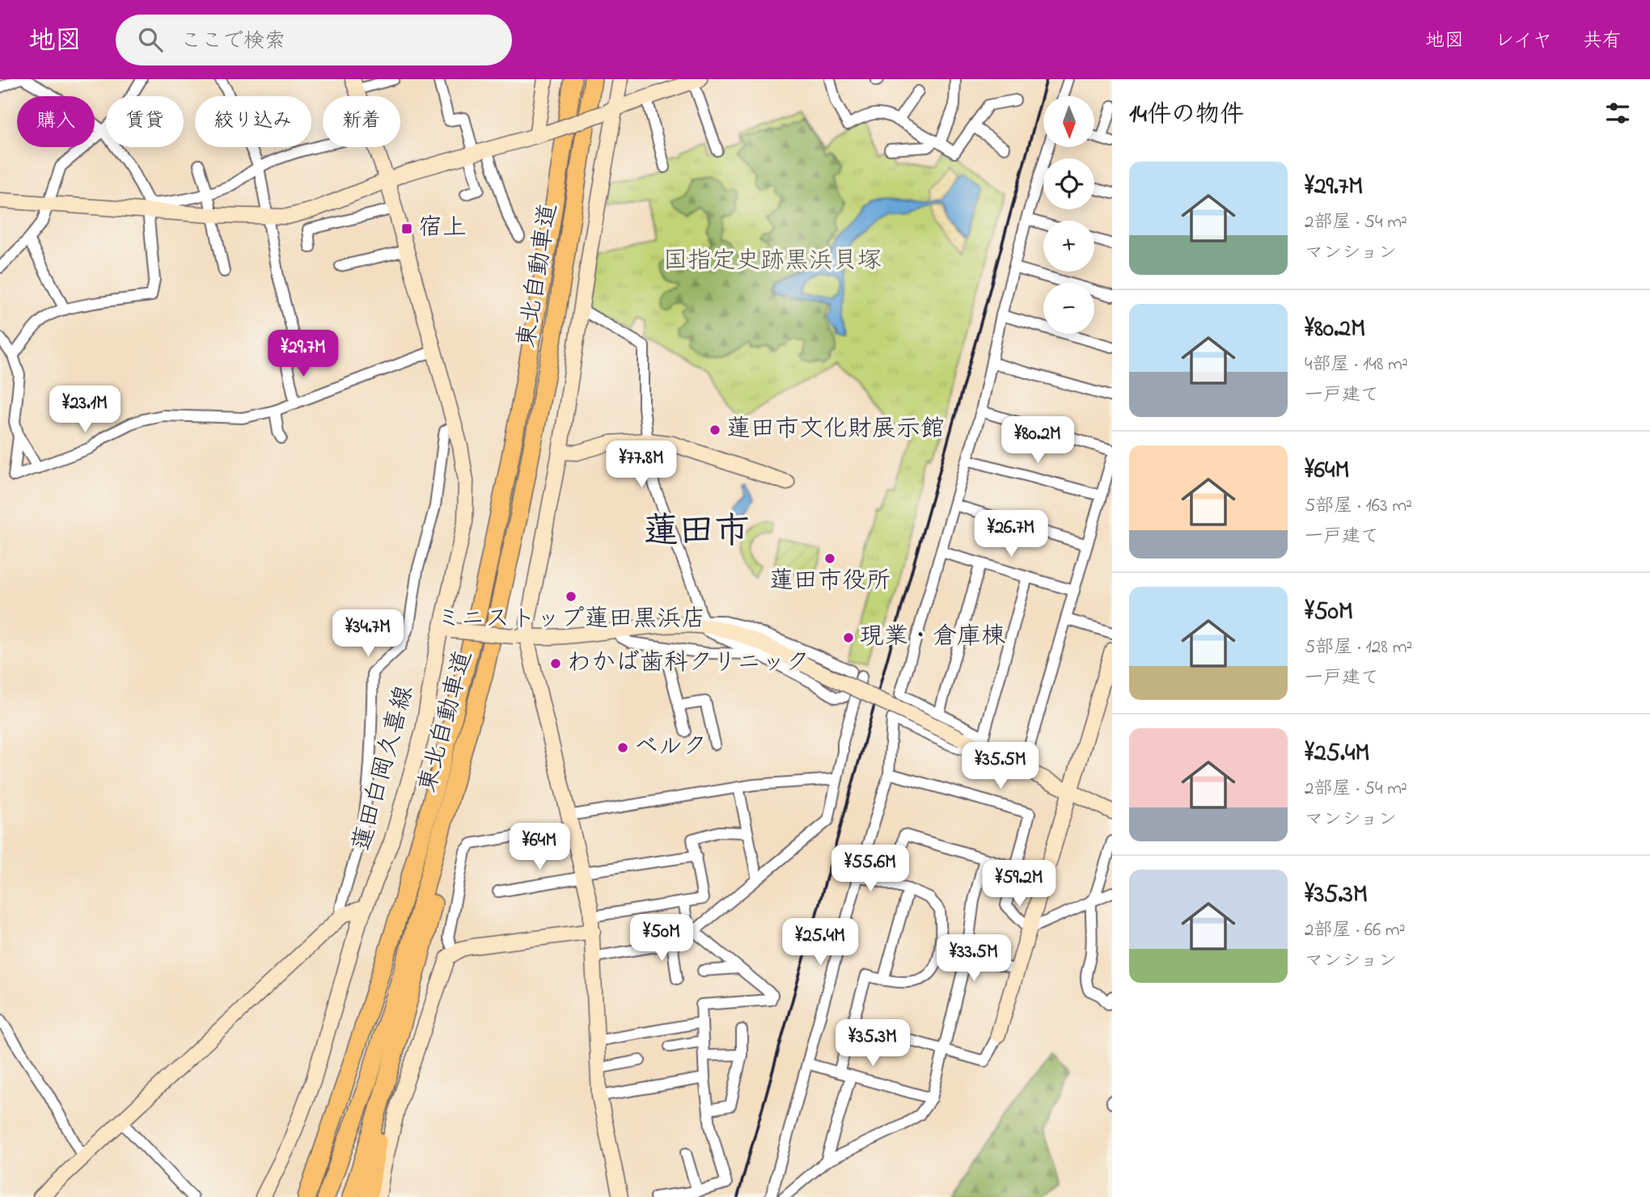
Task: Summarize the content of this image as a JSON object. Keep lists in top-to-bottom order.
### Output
{
  "streets": {
    "highway": ["東北自動車道"],
    "street": ["蓮田白岡久喜線"]
  },
  "districts": ["蓮田市"],
  "parks": ["国指定史跡黒浜貝塚"],
  "places": {
    "transit": ["宿上"],
    "other": [
      "蓮田市文化財展示館",
      "蓮田市役所",
      "ミニストップ蓮田黒浜店",
      "現業・倉庫棟",
      "わかば歯科クリニック",
      "ベルク"
    ]
  },
  "north": "bottom",
  "page": {
    "header": "地図",
    "search": "ここで検索",
    "nav": ["地図", "レイヤ", "共有"],
    "heading": "14件の物件",
    "map_buttons": ["+", "−"],
    "chip": [
      "購入",
      "賃貸",
      "絞り込み",
      "新着"
    ],
    "list": [
      {
        "name": "¥29.7M",
        "note": "2部屋 · 54 m² · マンション"
      },
      {
        "name": "¥80.2M",
        "note": "4部屋 · 148 m² · 一戸建て"
      },
      {
        "name": "¥64M",
        "note": "5部屋 · 163 m² · 一戸建て"
      },
      {
        "name": "¥50M",
        "note": "5部屋 · 128 m² · 一戸建て"
      },
      {
        "name": "¥25.4M",
        "note": "2部屋 · 54 m² · マンション"
      },
      {
        "name": "¥35.3M",
        "note": "2部屋 · 66 m² · マンション"
      }
    ],
    "price": [
      "¥29.7M",
      "¥23.1M",
      "¥80.2M",
      "¥77.8M",
      "¥26.7M",
      "¥34.7M",
      "¥35.5M",
      "¥64M",
      "¥55.6M",
      "¥59.2M",
      "¥50M",
      "¥25.4M",
      "¥33.5M",
      "¥35.3M"
    ]
  }
}
